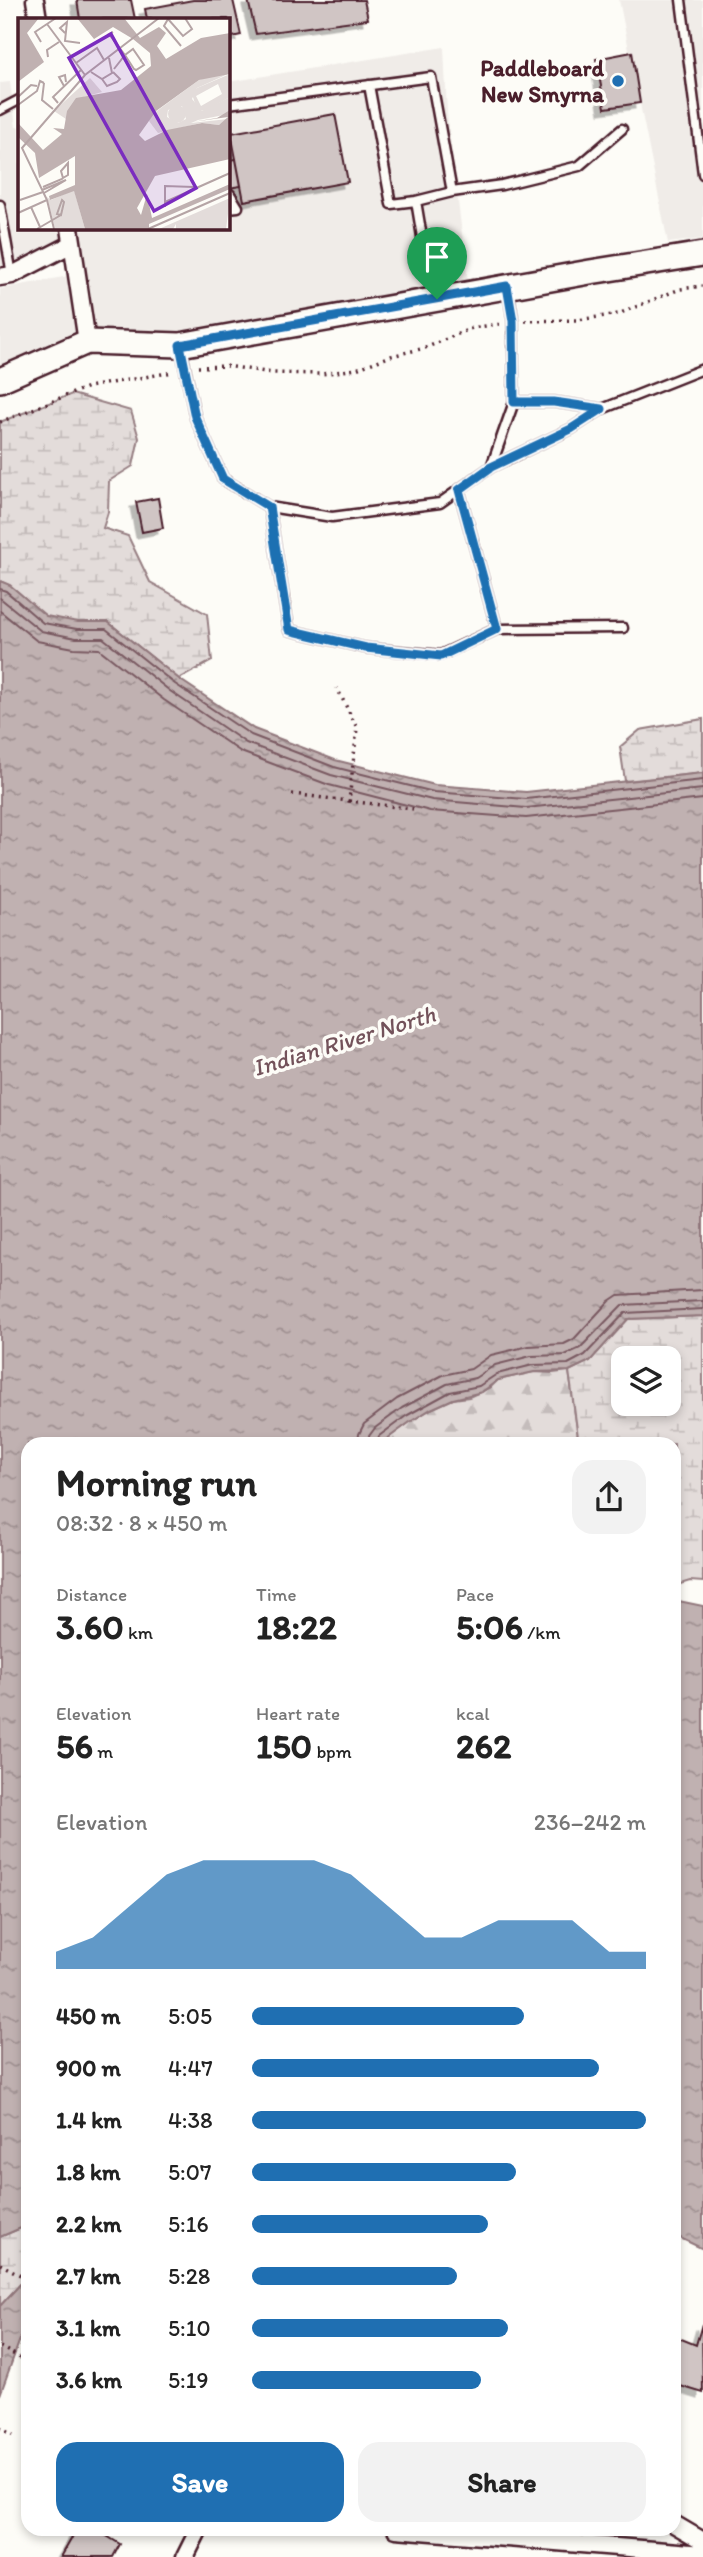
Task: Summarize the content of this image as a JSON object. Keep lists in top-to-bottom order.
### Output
{
  "water": ["Indian River North"],
  "places": ["Paddleboard New Smyrna"],
  "page": {
    "heading": ["Morning run", "08:32 · 8 × 450 m"],
    "stats": [
      ["Distance", "3.60 km"],
      ["Time", "18:22"],
      ["Pace", "5:06 /km"],
      ["Elevation", "56 m"],
      ["Heart rate", "150 bpm"],
      ["kcal", "262"]
    ],
    "chart": ["Elevation", "236–242 m"],
    "list": [
      {
        "name": "450 m",
        "note": "5:05"
      },
      {
        "name": "900 m",
        "note": "4:47"
      },
      {
        "name": "1.4 km",
        "note": "4:38"
      },
      {
        "name": "1.8 km",
        "note": "5:07"
      },
      {
        "name": "2.2 km",
        "note": "5:16"
      },
      {
        "name": "2.7 km",
        "note": "5:28"
      },
      {
        "name": "3.1 km",
        "note": "5:10"
      },
      {
        "name": "3.6 km",
        "note": "5:19"
      }
    ],
    "buttons": ["Save", "Share"]
  }
}
